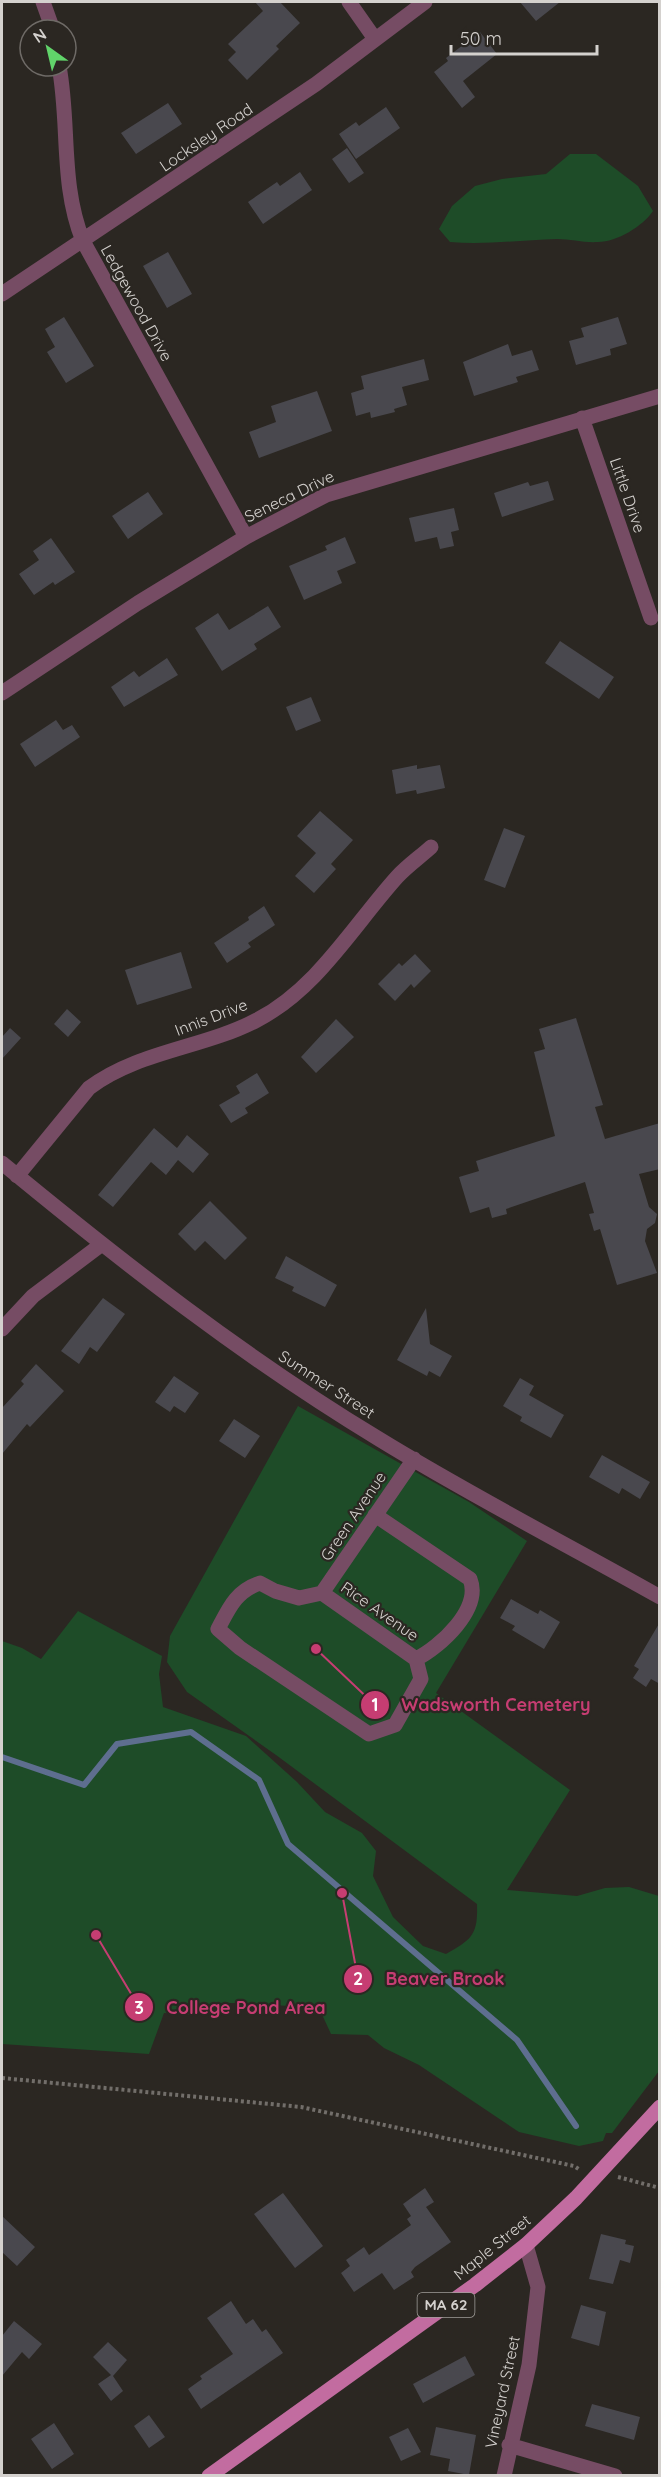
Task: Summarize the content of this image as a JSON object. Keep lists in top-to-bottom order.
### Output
{
  "streets": {
    "main road": ["Maple Street", "MA 62"],
    "street": [
      "Locksley Road",
      "Ledgewood Drive",
      "Little Drive",
      "Seneca Drive",
      "Innis Drive",
      "Summer Street",
      "Green Avenue",
      "Rice Avenue",
      "Vineyard Street"
    ]
  },
  "crossings": [
    ["Locksley Road", "Ledgewood Drive"],
    ["Ledgewood Drive", "Seneca Drive"],
    ["Little Drive", "Seneca Drive"],
    ["Innis Drive", "Summer Street"],
    ["Summer Street", "Green Avenue"],
    ["Green Avenue", "Rice Avenue"],
    ["Maple Street", "Vineyard Street"]
  ],
  "places": ["Wadsworth Cemetery", "Beaver Brook", "College Pond Area"],
  "scale_bar": "50 m",
  "north": "top left"
}
